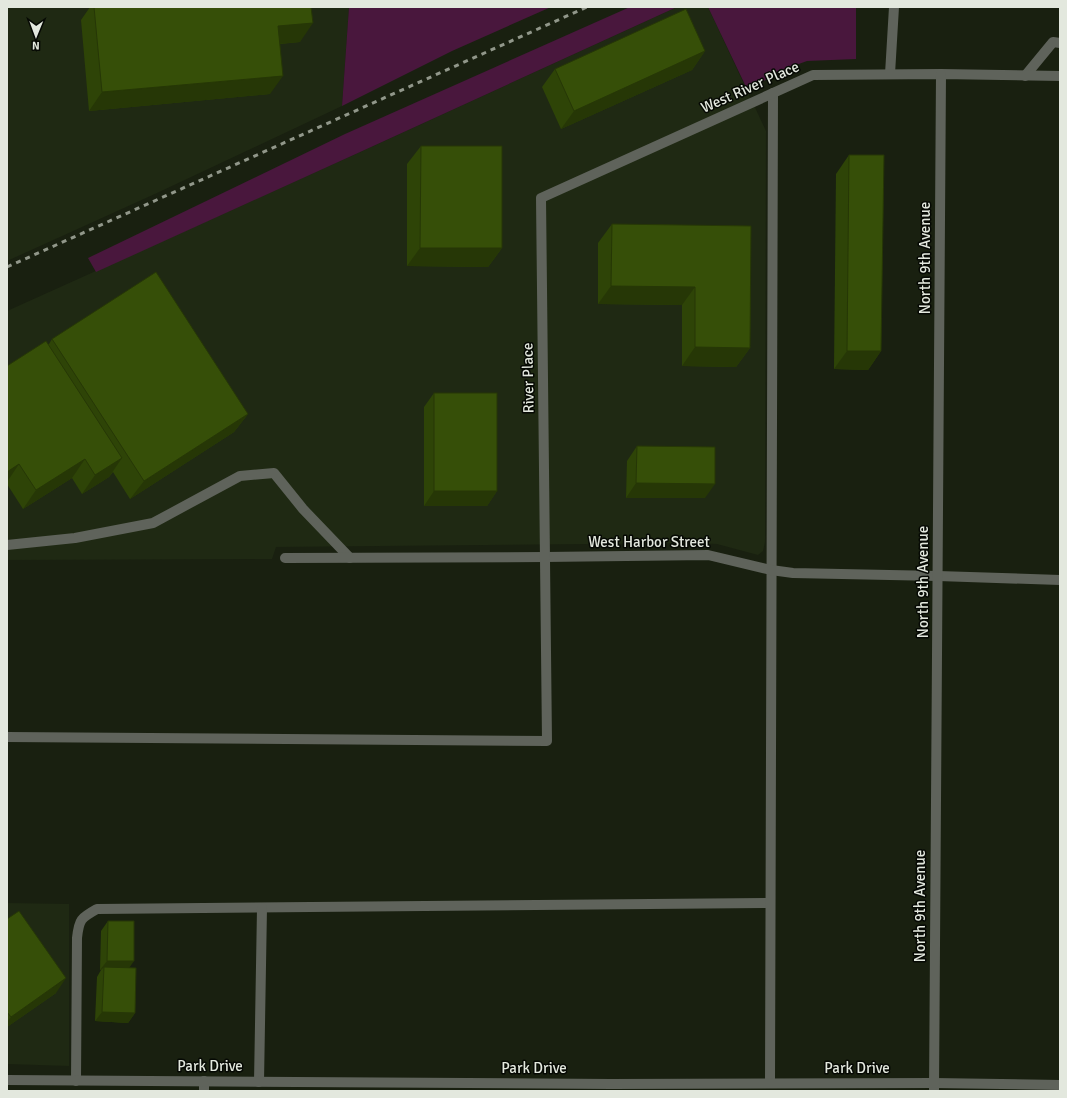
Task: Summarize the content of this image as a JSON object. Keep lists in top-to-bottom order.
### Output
{
  "streets": {
    "street": [
      "West River Place",
      "North 9th Avenue",
      "River Place",
      "West Harbor Street",
      "Park Drive"
    ]
  },
  "crossings": [
    ["West River Place", "North 9th Avenue"],
    ["West River Place", "River Place"],
    ["North 9th Avenue", "West Harbor Street"],
    ["North 9th Avenue", "Park Drive"],
    ["River Place", "West Harbor Street"]
  ],
  "north": "bottom"
}
